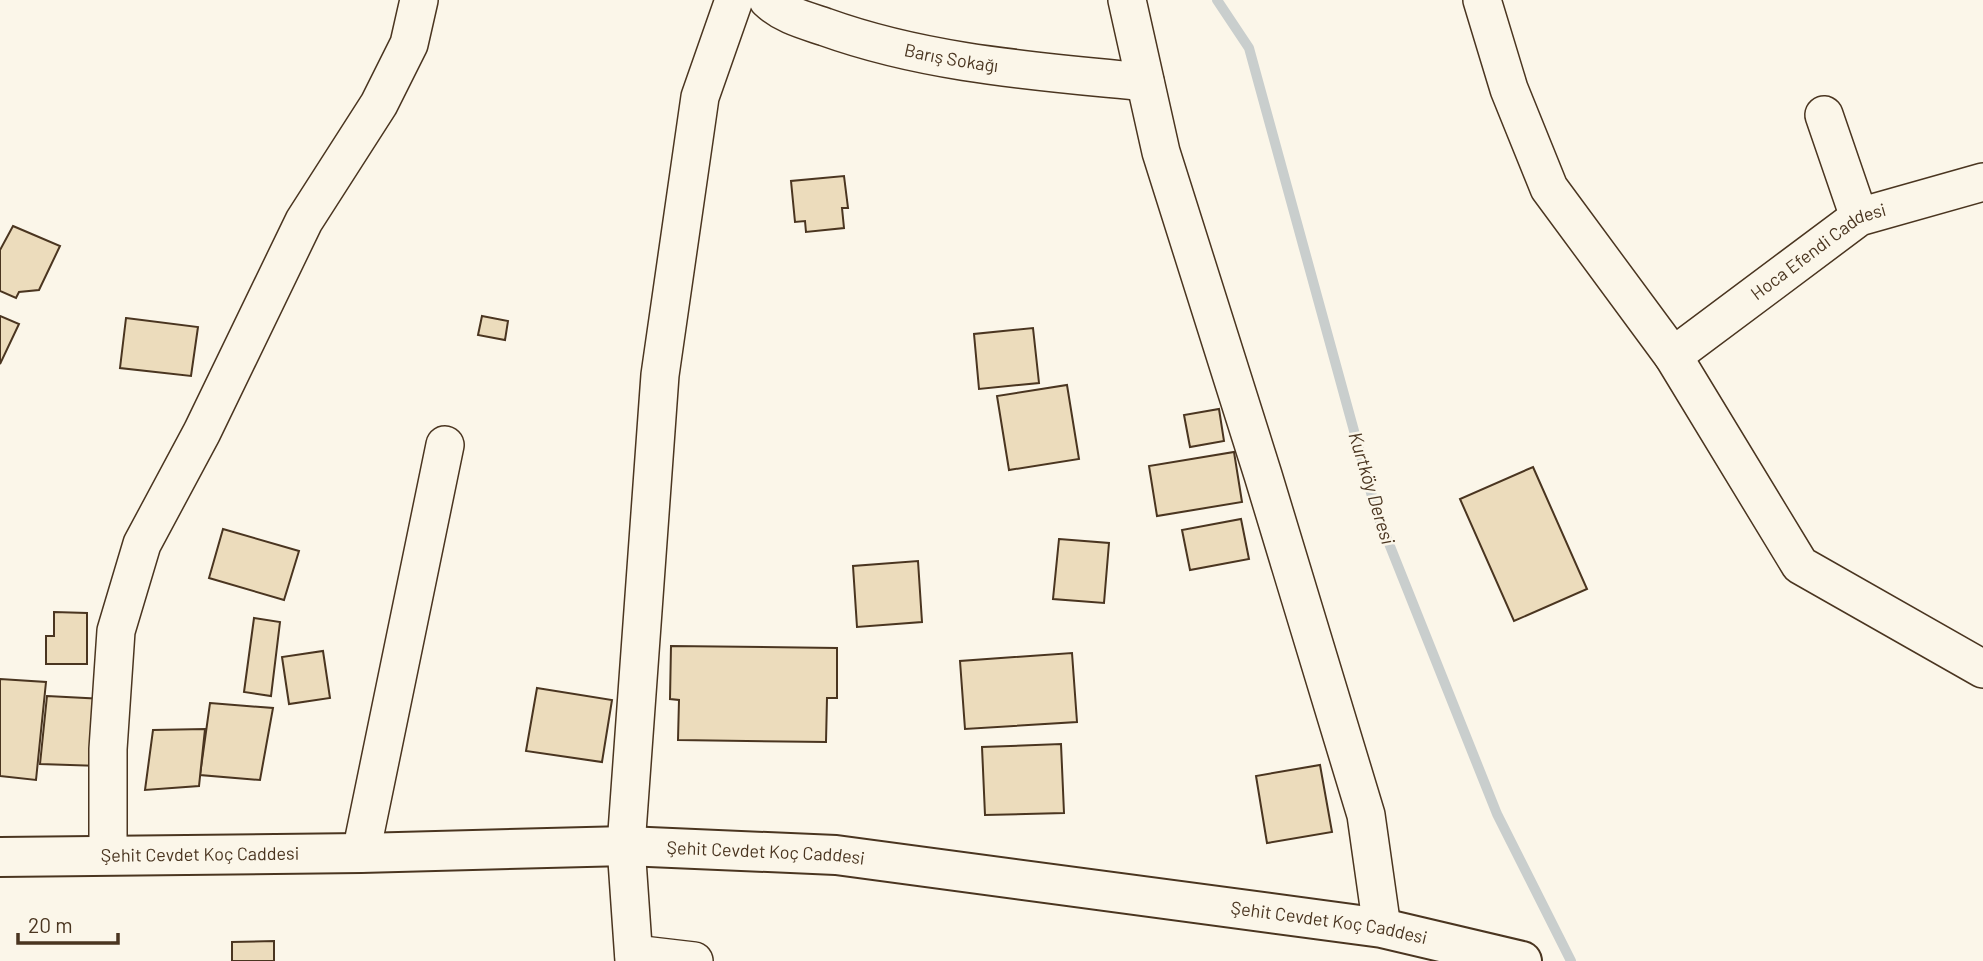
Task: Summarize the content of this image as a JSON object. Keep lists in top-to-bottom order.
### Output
{
  "streets": {
    "main road": ["Şehit Cevdet Koç Caddesi"],
    "street": ["Barış Sokağı", "Hoca Efendi Caddesi"]
  },
  "water": ["Kurtköy Deresi"],
  "scale_bar": "20 m"
}
